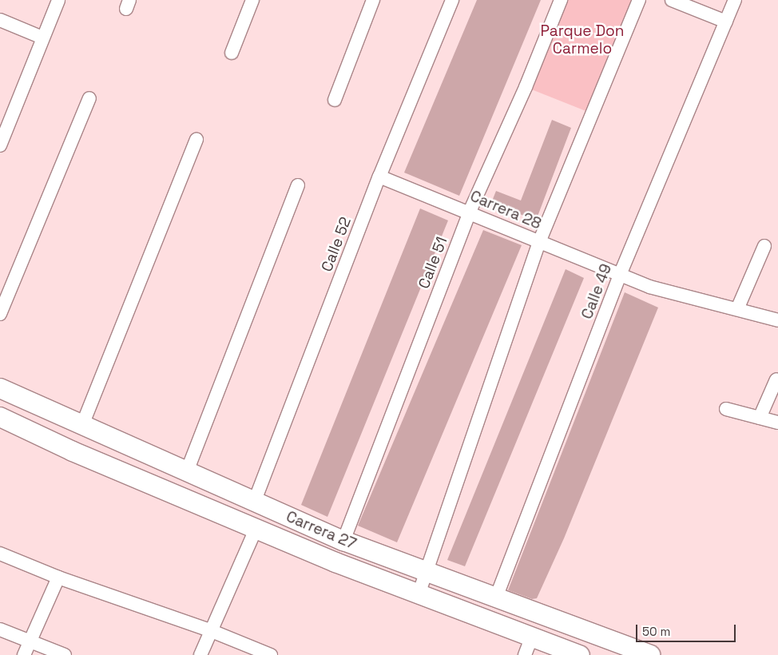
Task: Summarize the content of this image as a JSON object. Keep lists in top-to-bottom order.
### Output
{
  "streets": {
    "street": [
      "Carrera 28",
      "Calle 52",
      "Calle 51",
      "Calle 49",
      "Carrera 27"
    ]
  },
  "crossings": [
    ["Carrera 28", "Calle 52"],
    ["Carrera 28", "Calle 51"],
    ["Carrera 28", "Calle 49"],
    ["Calle 52", "Carrera 27"],
    ["Calle 51", "Carrera 27"],
    ["Calle 49", "Carrera 27"]
  ],
  "parks": ["Parque Don Carmelo"],
  "scale_bar": "50 m"
}
